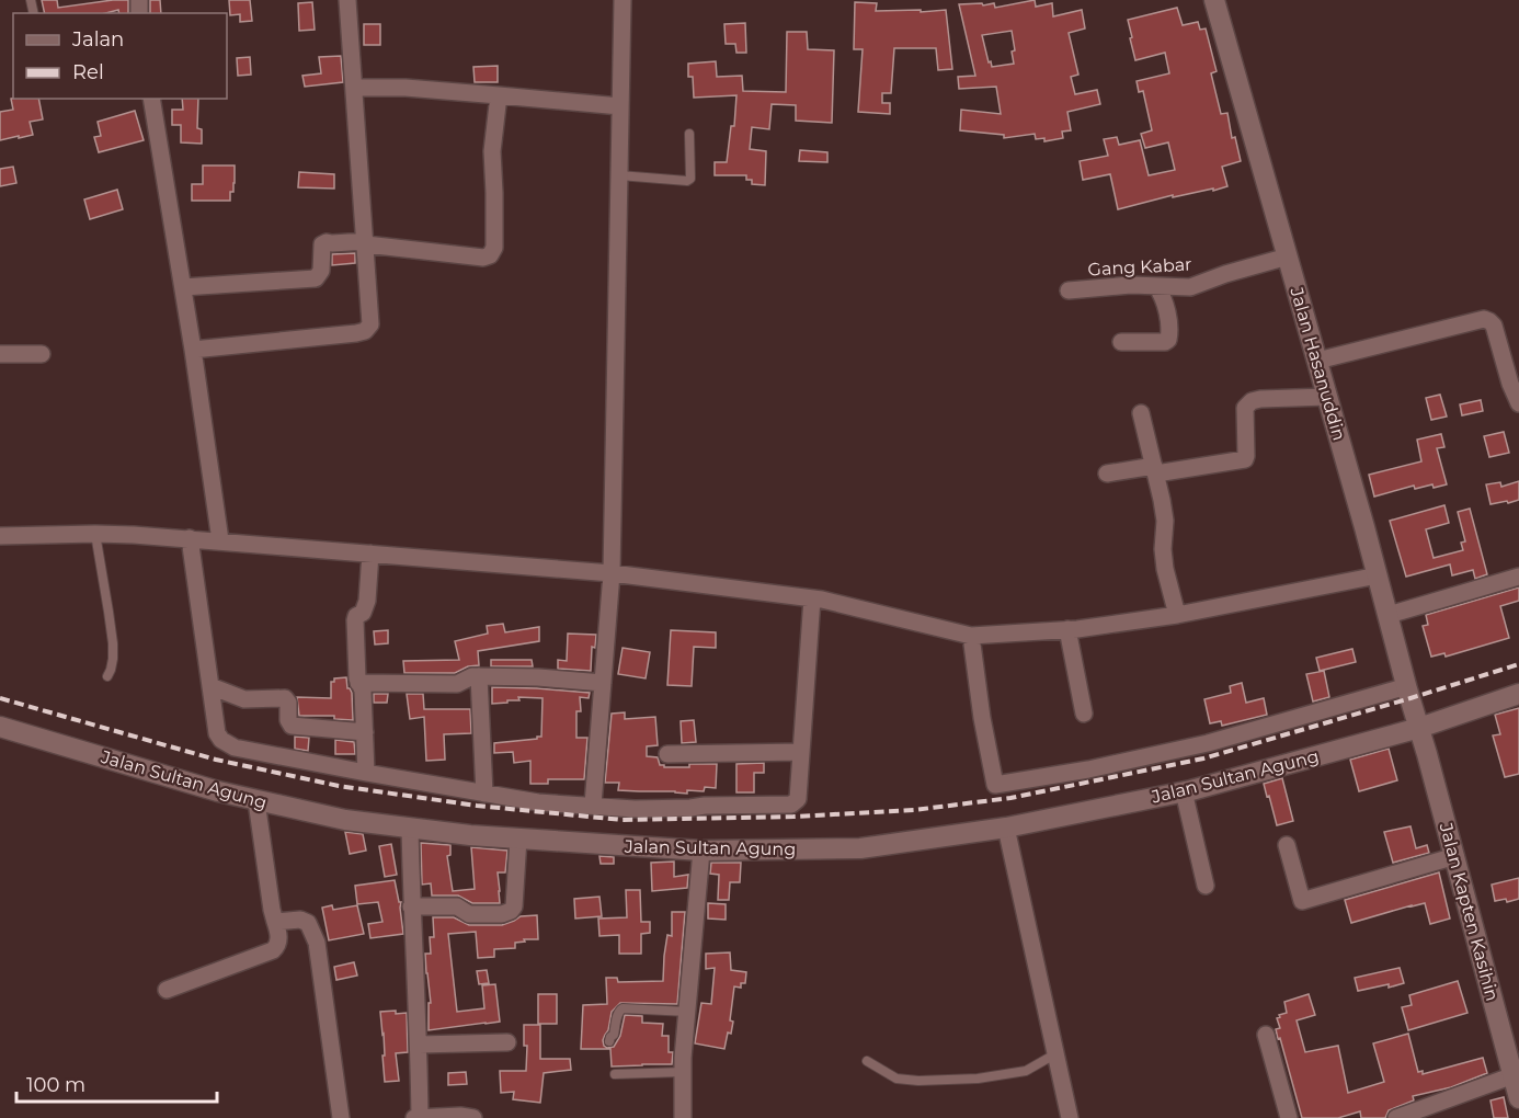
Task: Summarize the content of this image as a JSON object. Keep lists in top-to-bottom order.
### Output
{
  "streets": {
    "street": [
      "Gang Kabar",
      "Jalan Hasanuddin",
      "Jalan Sultan Agung",
      "Jalan Kapten Kasihin"
    ]
  },
  "crossings": [
    ["Gang Kabar", "Jalan Hasanuddin"],
    ["Jalan Hasanuddin", "Jalan Sultan Agung"],
    ["Jalan Hasanuddin", "Jalan Kapten Kasihin"],
    ["Jalan Sultan Agung", "Jalan Kapten Kasihin"]
  ],
  "legend": ["Jalan", "Rel"],
  "scale_bar": "100 m"
}
